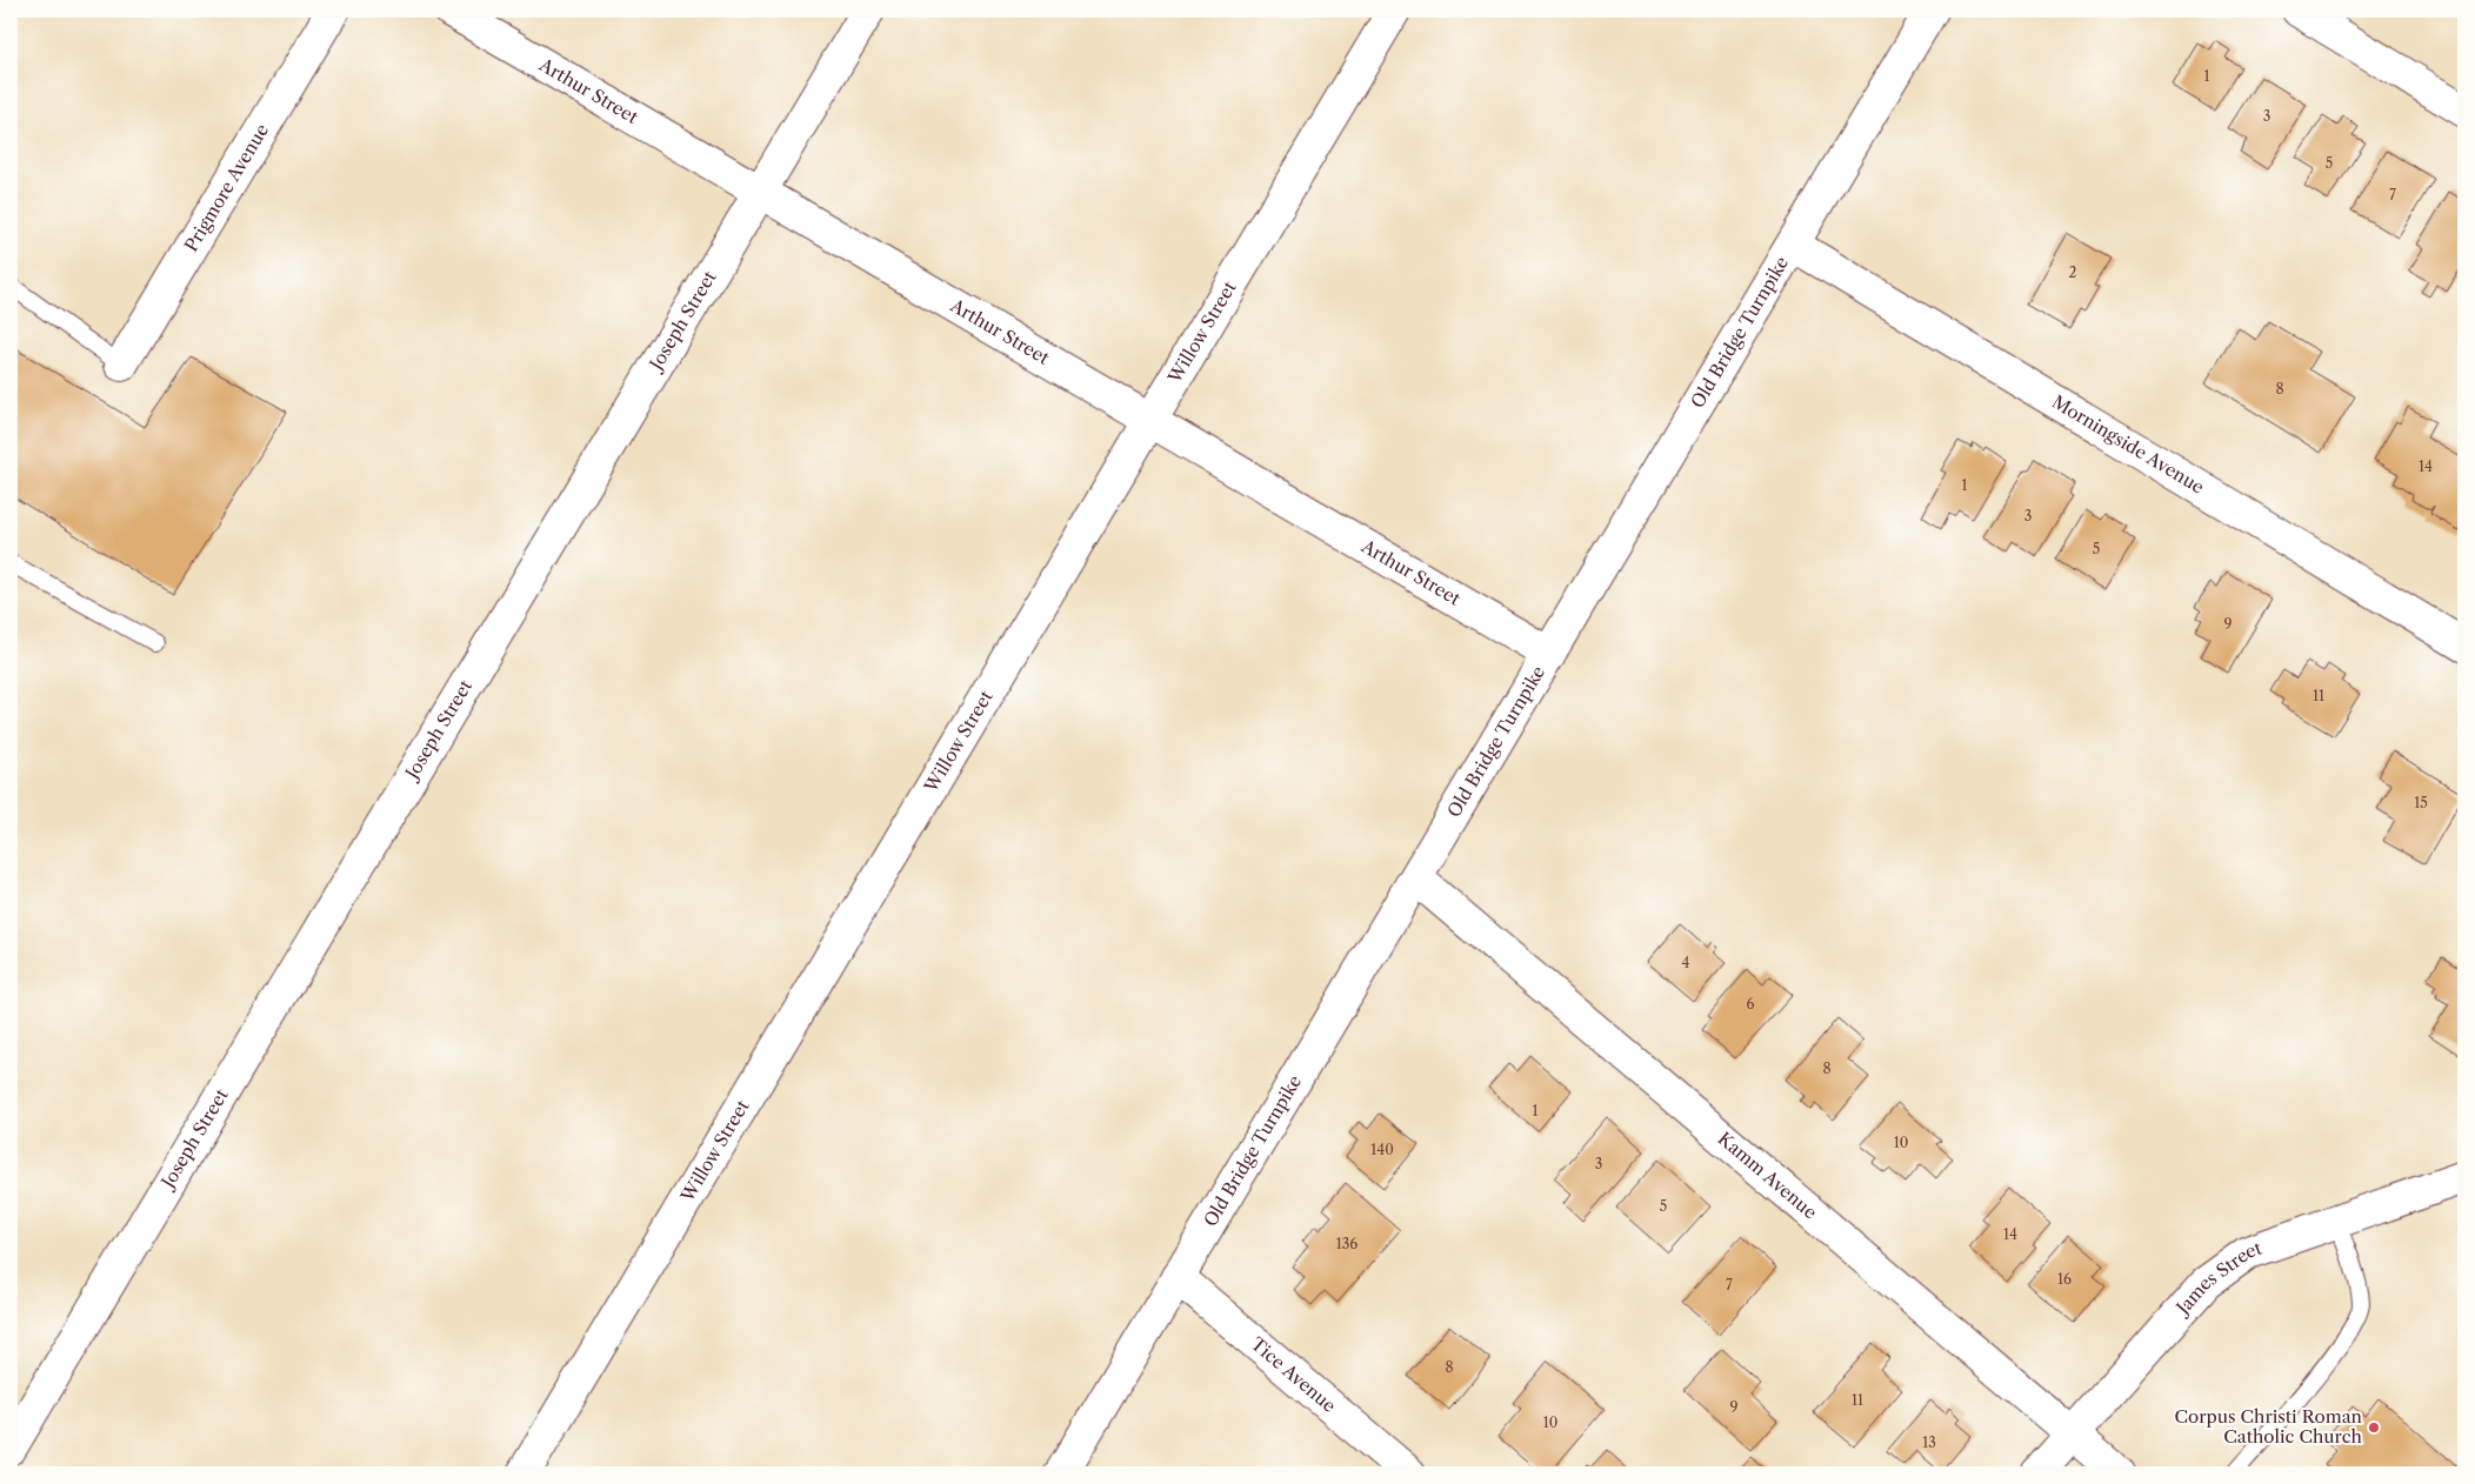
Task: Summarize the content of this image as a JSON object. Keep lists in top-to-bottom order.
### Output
{
  "streets": {
    "street": [
      "Arthur Street",
      "Prigmore Avenue",
      "Joseph Street",
      "Willow Street",
      "Old Bridge Turnpike",
      "Morningside Avenue",
      "Kamm Avenue",
      "James Street",
      "Tice Avenue"
    ]
  },
  "crossings": [
    ["Arthur Street", "Joseph Street"],
    ["Arthur Street", "Willow Street"],
    ["Arthur Street", "Old Bridge Turnpike"],
    ["Old Bridge Turnpike", "Morningside Avenue"],
    ["Old Bridge Turnpike", "Kamm Avenue"],
    ["Old Bridge Turnpike", "Tice Avenue"],
    ["Kamm Avenue", "James Street"]
  ],
  "places": ["Corpus Christi Roman Catholic Church"],
  "house_numbers": [
    "1",
    "3",
    "5",
    "7",
    "2",
    "8",
    "14",
    "1",
    "3",
    "5",
    "9",
    "11",
    "15",
    "4",
    "6",
    "8",
    "1",
    "10",
    "140",
    "3",
    "5",
    "14",
    "136",
    "16",
    "7",
    "8",
    "11",
    "9",
    "10",
    "13"
  ]
}
